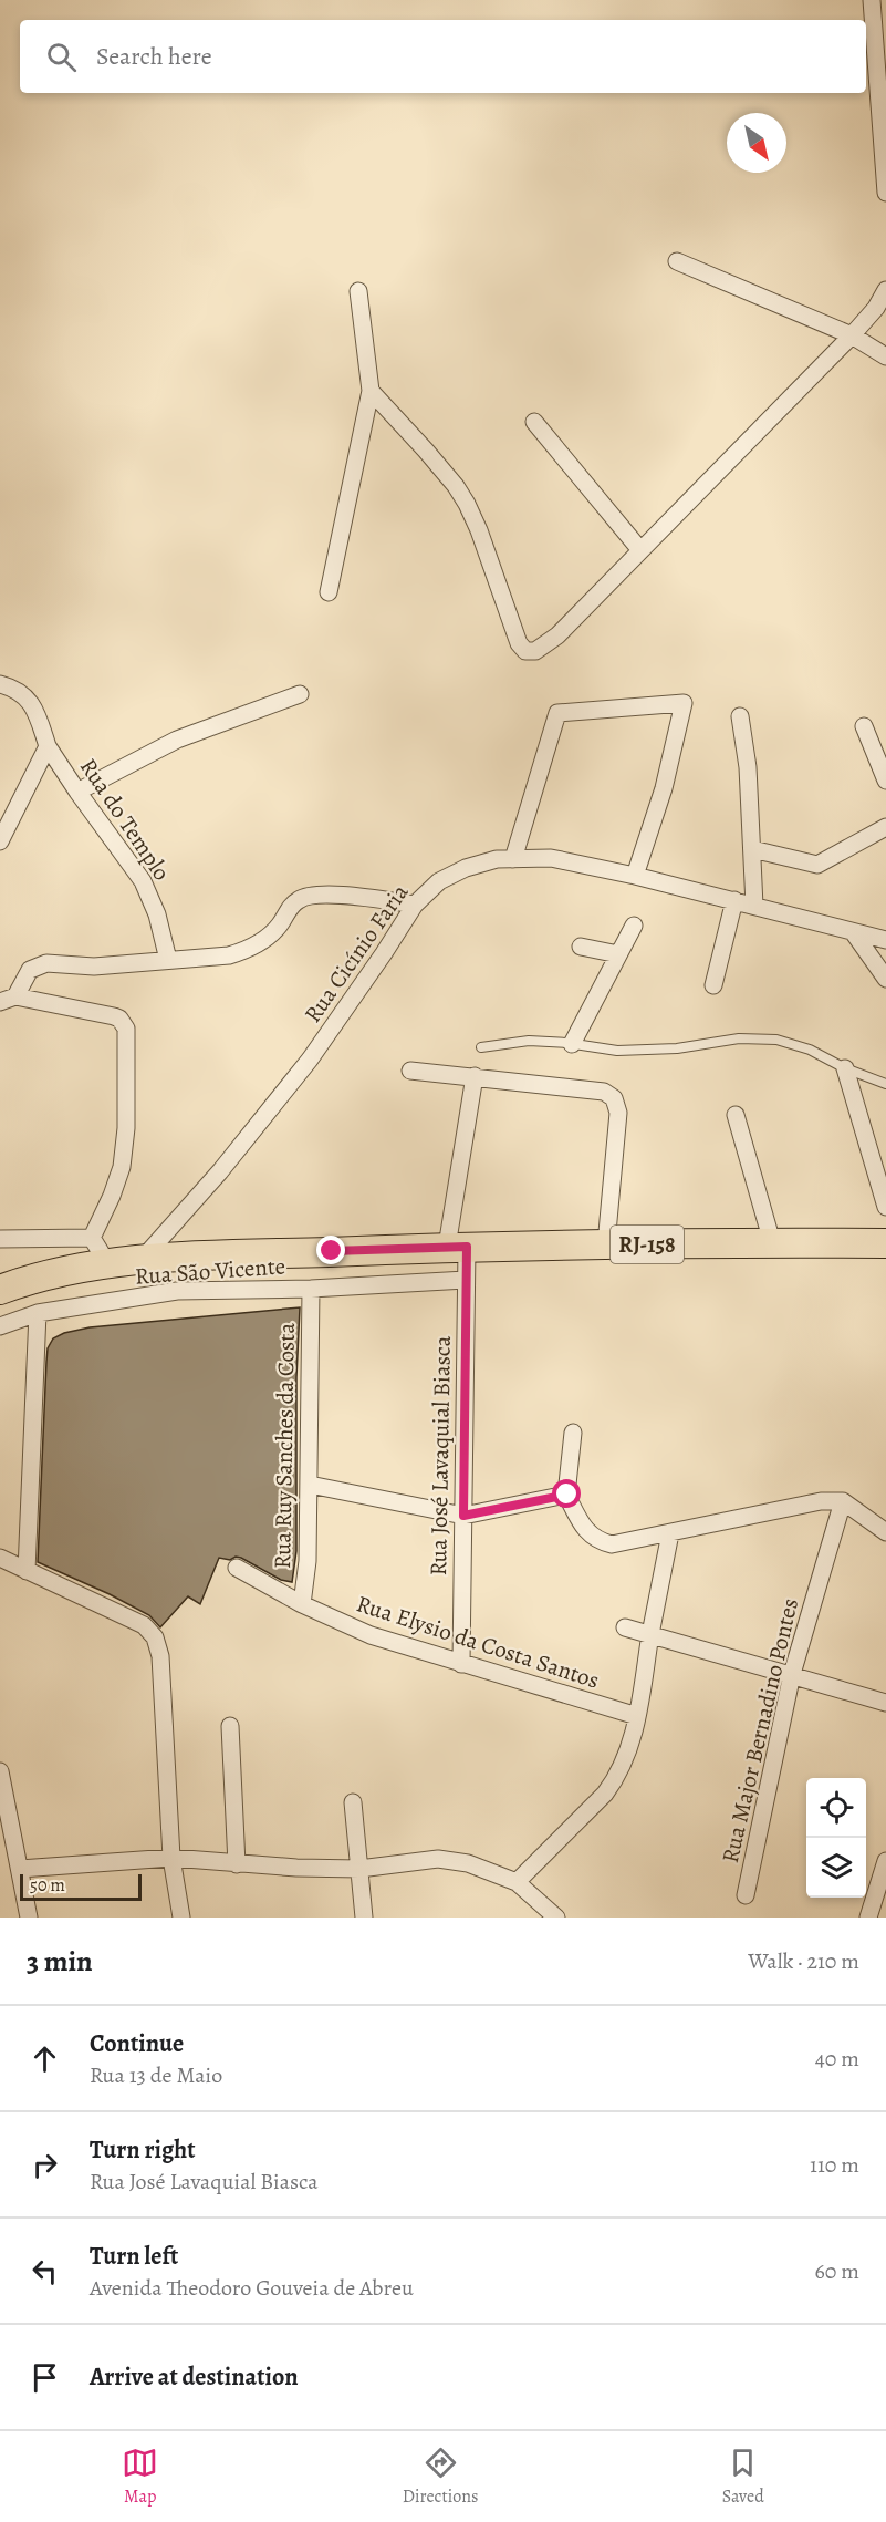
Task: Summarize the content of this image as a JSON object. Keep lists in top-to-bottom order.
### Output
{
  "streets": {
    "main road": ["RJ-158"],
    "street": [
      "Rua do Templo",
      "Rua Cicínio Faria",
      "Rua São Vicente",
      "Rua Ruy Sanches da Costa",
      "Rua José Lavaquial Biasca",
      "Rua Elysio da Costa Santos",
      "Rua Major Bernadino Pontes"
    ]
  },
  "crossings": [
    ["Rua Cicínio Faria", "RJ-158"],
    ["RJ-158", "Rua José Lavaquial Biasca"],
    ["Rua São Vicente", "Rua Ruy Sanches da Costa"],
    ["Rua São Vicente", "Rua José Lavaquial Biasca"],
    ["Rua Ruy Sanches da Costa", "Rua Elysio da Costa Santos"],
    ["Rua José Lavaquial Biasca", "Rua Elysio da Costa Santos"]
  ],
  "scale_bar": "50 m",
  "north": "bottom right",
  "page": {
    "search": "Search here",
    "scale": "50 m",
    "heading": ["3 min", "Walk · 210 m"],
    "list": [
      ["Continue", "Rua 13 de Maio", "40 m"],
      ["Turn right", "Rua José Lavaquial Biasca", "110 m"],
      ["Turn left", "Avenida Theodoro Gouveia de Abreu", "60 m"],
      "Arrive at destination"
    ],
    "nav": ["Map", "Directions", "Saved"]
  }
}
